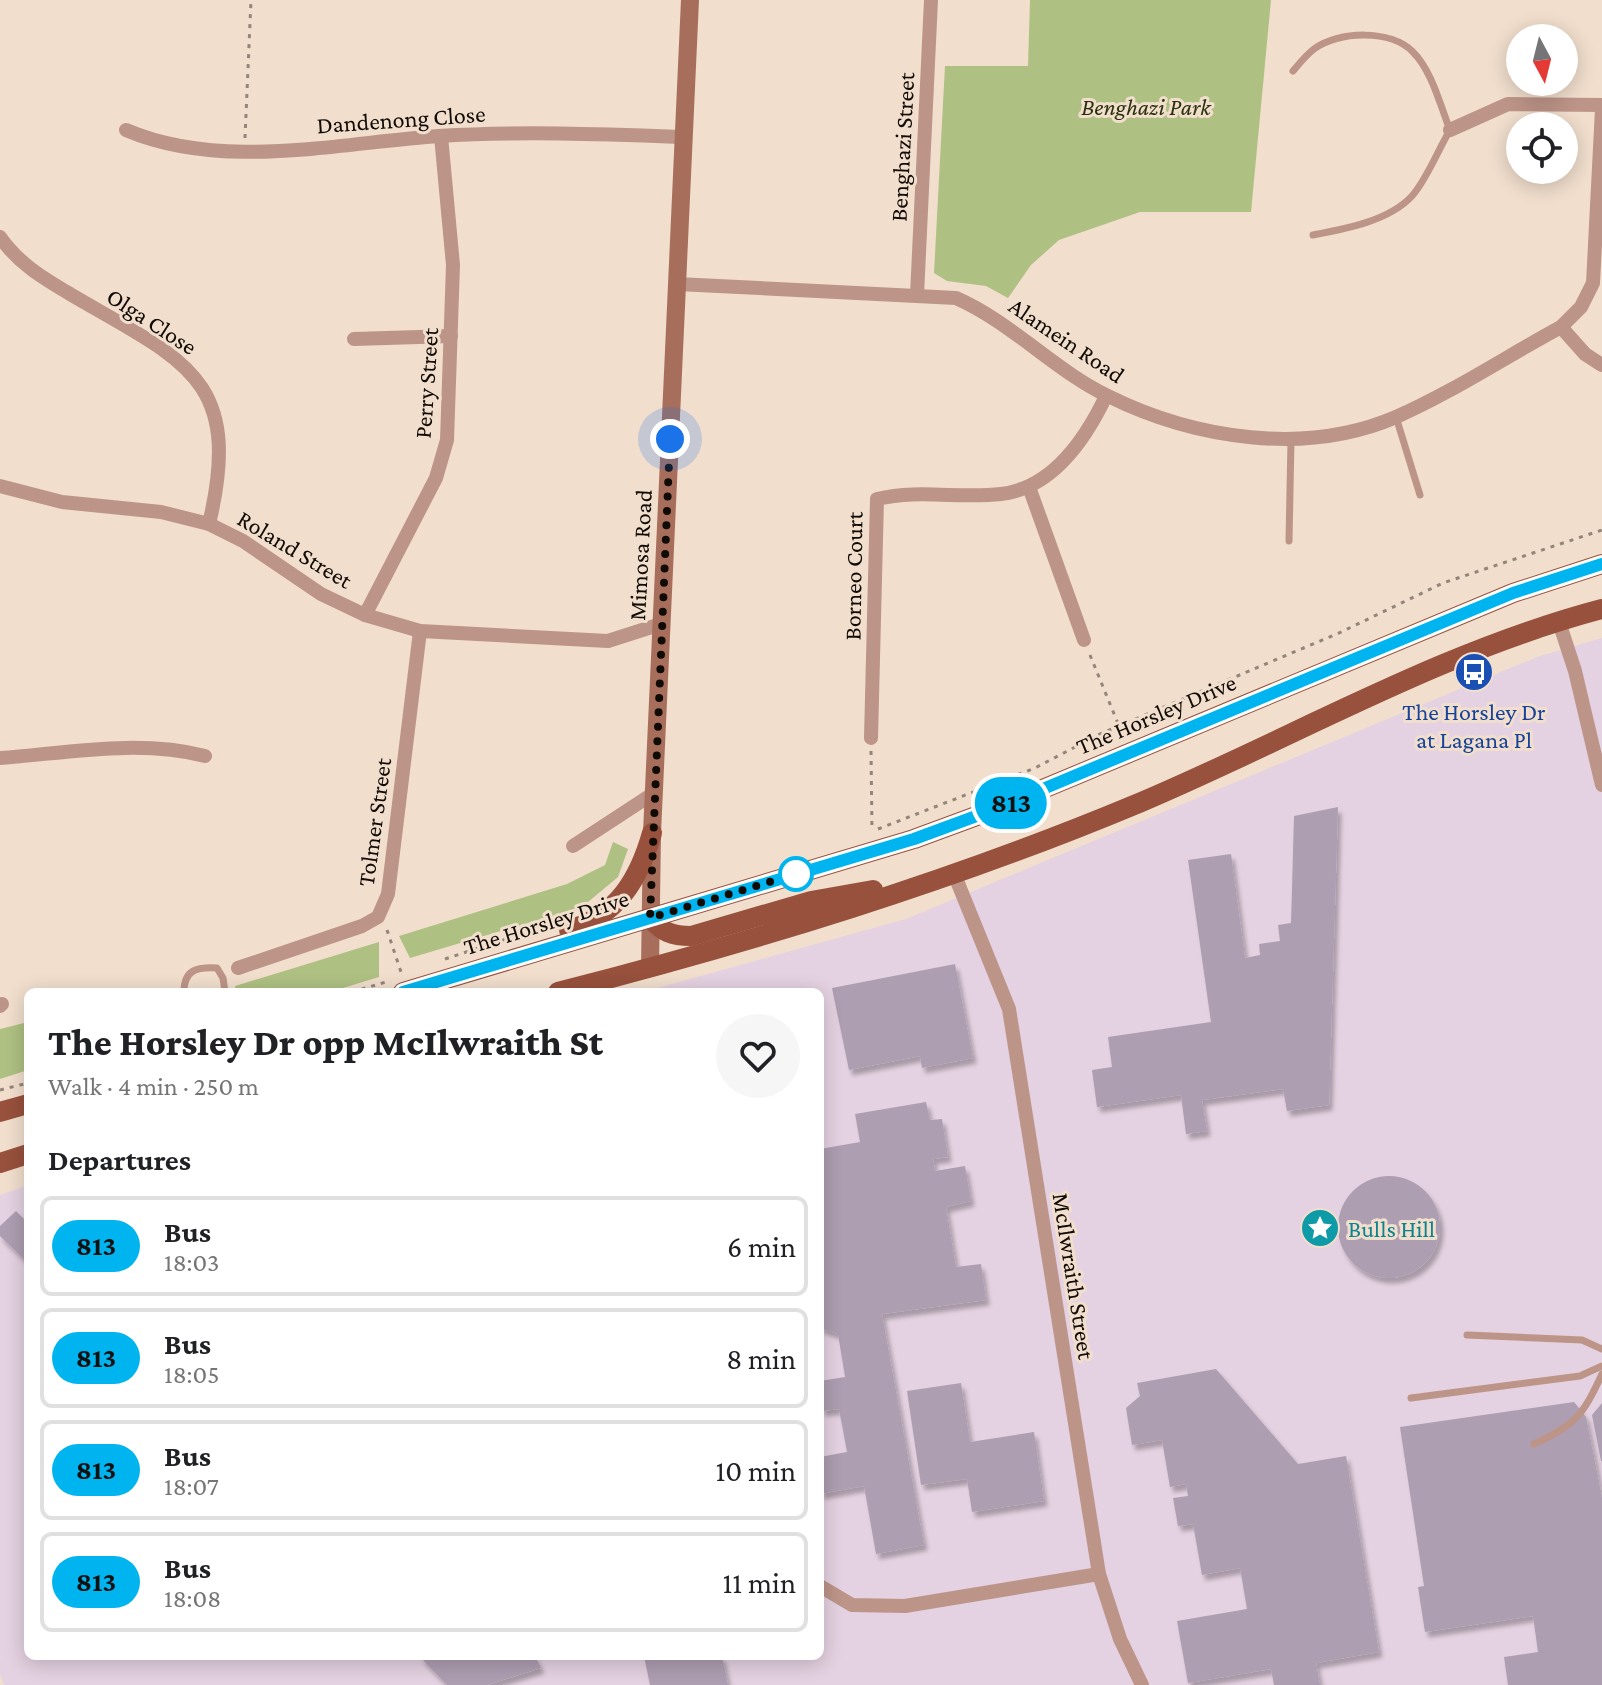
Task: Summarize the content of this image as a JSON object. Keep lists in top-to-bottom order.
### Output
{
  "streets": {
    "main road": ["Mimosa Road", "The Horsley Drive"],
    "street": [
      "Dandenong Close",
      "Benghazi Street",
      "Olga Close",
      "Alamein Road",
      "Perry Street",
      "Roland Street",
      "Borneo Court",
      "Tolmer Street",
      "McIlwraith Street"
    ]
  },
  "crossings": [
    ["Dandenong Close", "Perry Street"],
    ["Dandenong Close", "Mimosa Road"],
    ["Benghazi Street", "Alamein Road"],
    ["Olga Close", "Roland Street"],
    ["Alamein Road", "Mimosa Road"],
    ["Alamein Road", "Borneo Court"],
    ["Perry Street", "Roland Street"],
    ["Roland Street", "Mimosa Road"],
    ["Roland Street", "Tolmer Street"],
    ["Mimosa Road", "The Horsley Drive"]
  ],
  "parks": ["Benghazi Park"],
  "places": {
    "bus stop": ["The Horsley Dr at Lagana Pl"],
    "place": ["Bulls Hill"]
  },
  "lines": ["bus line 813"],
  "north": "bottom",
  "page": {
    "on_map": "813",
    "heading": [
      ["The Horsley Dr opp McIlwraith St", "Walk · 4 min · 250 m"],
      "Departures"
    ],
    "list": [
      {
        "mark": "813",
        "name": "Bus",
        "note": "18:03",
        "value": "6 min"
      },
      {
        "mark": "813",
        "name": "Bus",
        "note": "18:05",
        "value": "8 min"
      },
      {
        "mark": "813",
        "name": "Bus",
        "note": "18:07",
        "value": "10 min"
      },
      {
        "mark": "813",
        "name": "Bus",
        "note": "18:08",
        "value": "11 min"
      }
    ]
  }
}
